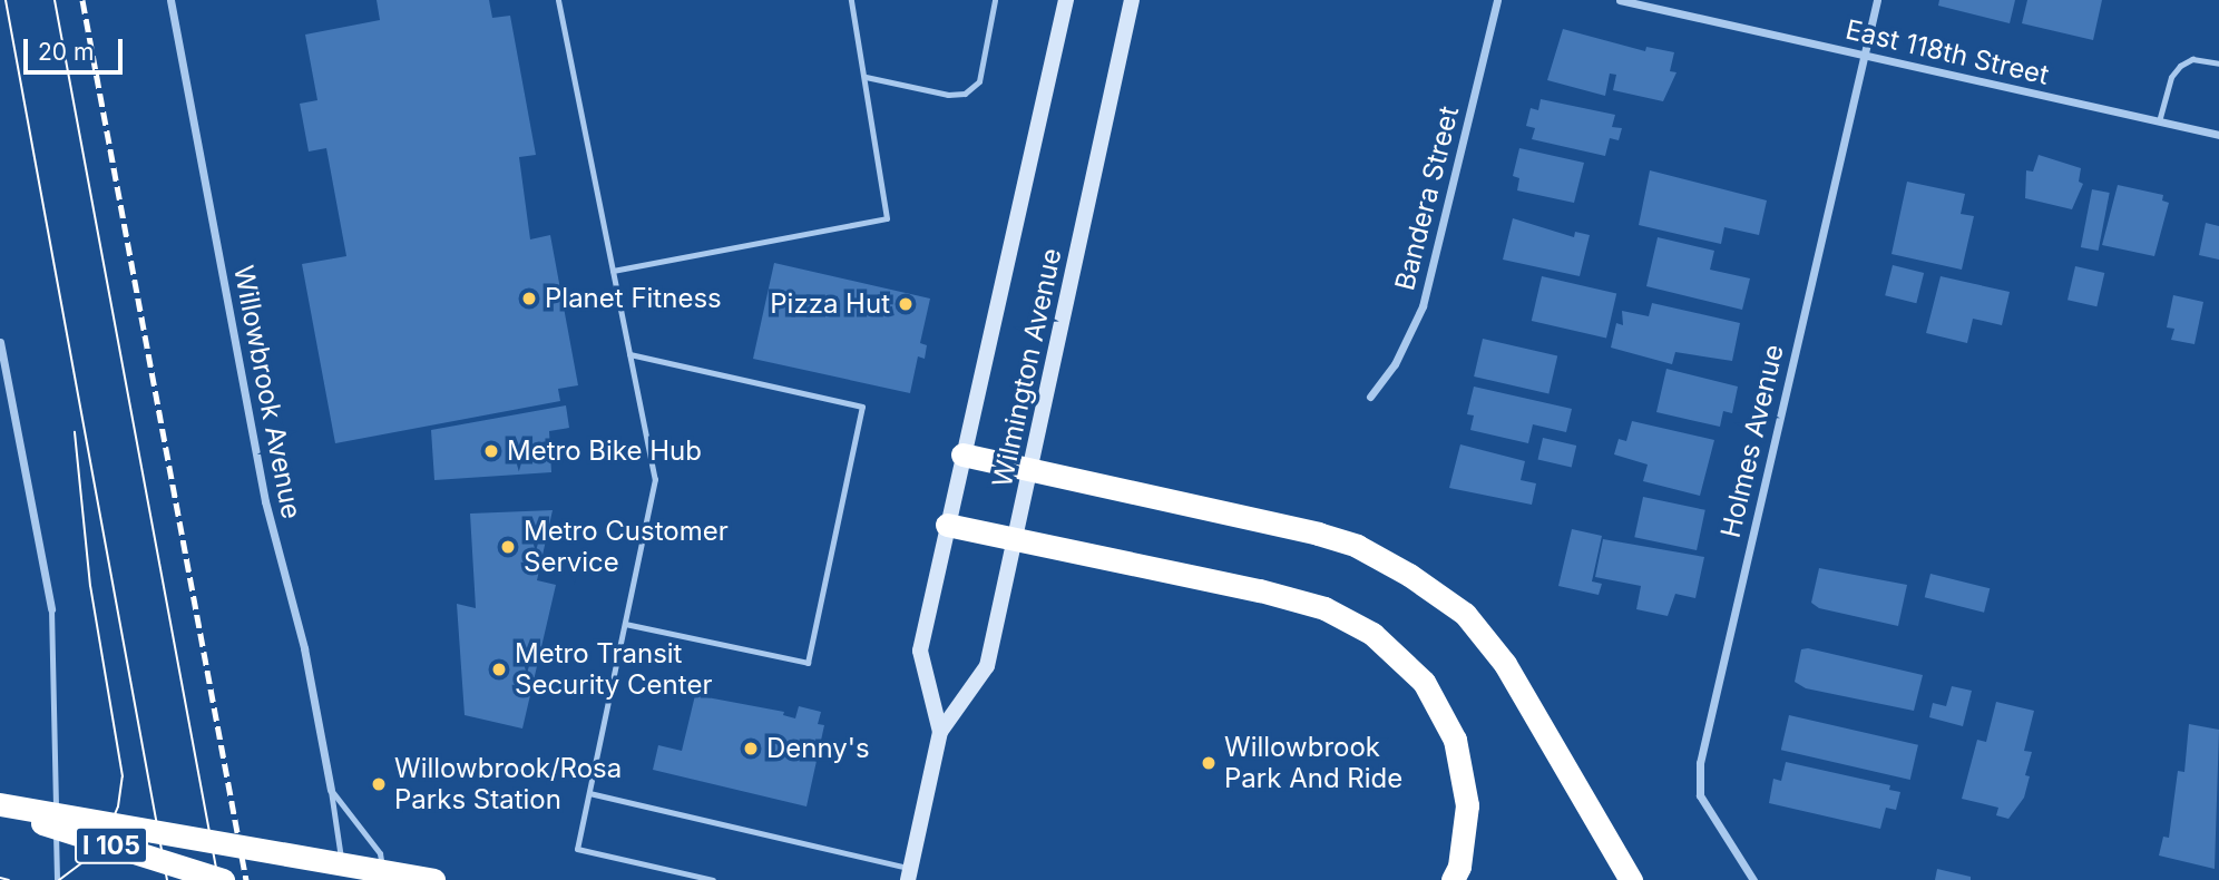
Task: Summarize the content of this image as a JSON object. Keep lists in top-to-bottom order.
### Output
{
  "streets": {
    "highway": ["I 105"],
    "main road": ["Wilmington Avenue"],
    "street": [
      "East 118th Street",
      "Bandera Street",
      "Willowbrook Avenue",
      "Holmes Avenue"
    ]
  },
  "crossings": [
    ["East 118th Street", "Holmes Avenue"]
  ],
  "places": [
    "Planet Fitness",
    "Pizza Hut",
    "Metro Bike Hub",
    "Metro Customer Service",
    "Metro Transit Security Center",
    "Denny's",
    "Willowbrook Park And Ride",
    "Willowbrook/Rosa Parks Station"
  ],
  "scale_bar": "20 m"
}
